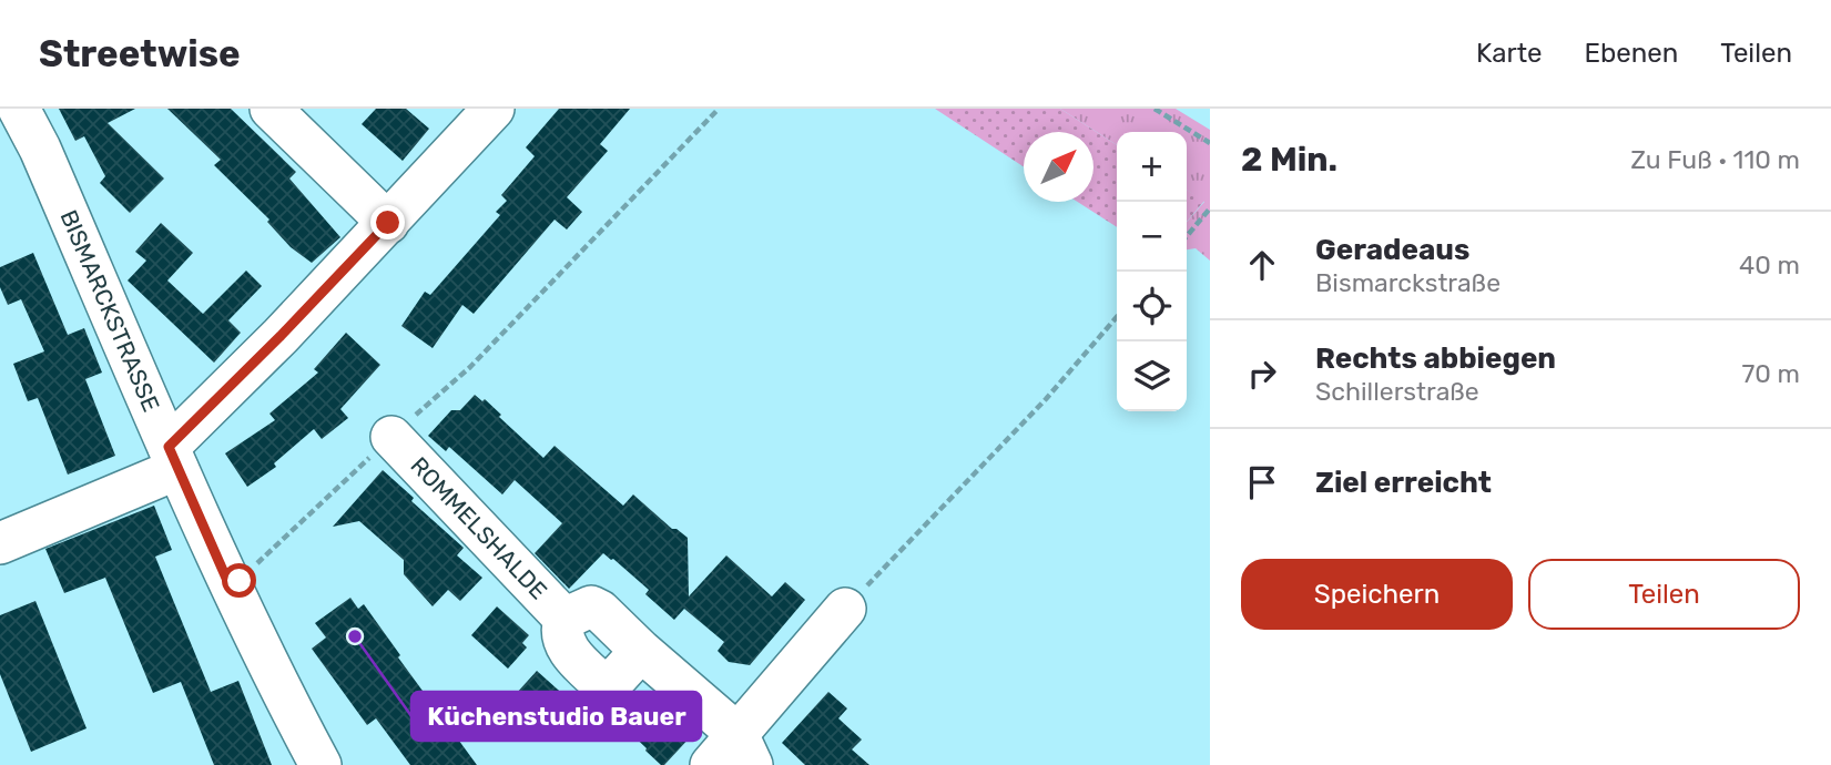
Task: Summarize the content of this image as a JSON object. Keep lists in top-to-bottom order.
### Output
{
  "streets": {
    "street": ["BISMARCKSTRASSE", "ROMMELSHALDE"]
  },
  "places": ["Küchenstudio Bauer"],
  "north": "top right",
  "page": {
    "header": "Streetwise",
    "nav": ["Karte", "Ebenen", "Teilen"],
    "heading": ["2 Min.", "Zu Fuß · 110 m"],
    "map_buttons": ["+", "−"],
    "list": [
      ["Geradeaus", "Bismarckstraße", "40 m"],
      ["Rechts abbiegen", "Schillerstraße", "70 m"],
      "Ziel erreicht"
    ],
    "buttons": ["Speichern", "Teilen"]
  }
}
